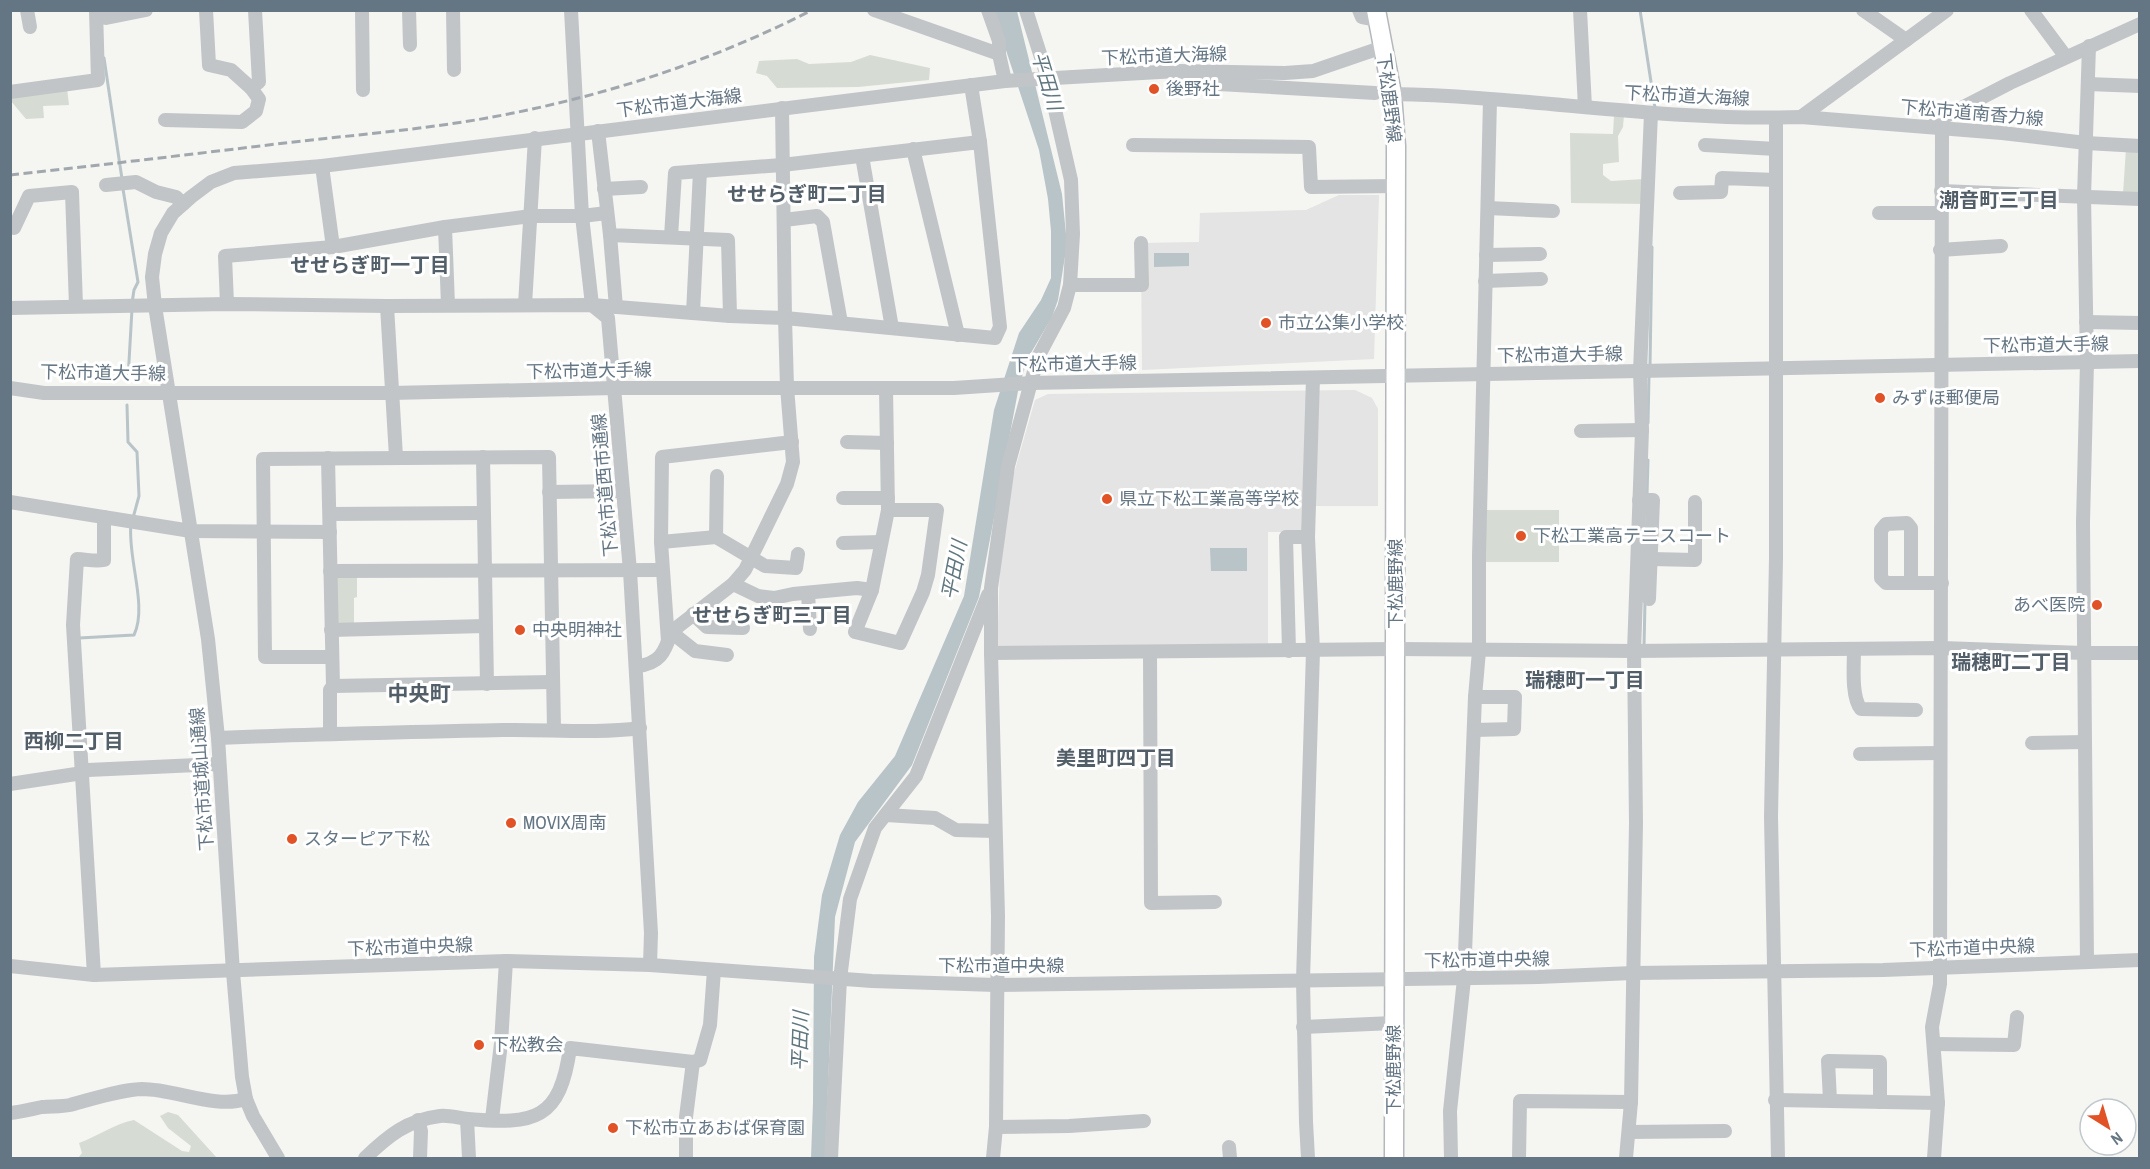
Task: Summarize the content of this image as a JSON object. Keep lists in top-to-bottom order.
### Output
{
  "streets": {
    "main road": ["下松鹿野線"],
    "street": [
      "下松市道大海線",
      "下松市道南香力線",
      "下松市道大手線",
      "下松市道西市通線",
      "下松市道城山通線",
      "下松市道中央線"
    ]
  },
  "crossings": [
    ["下松市道大海線", "下松鹿野線"],
    ["下松市道大海線", "下松市道南香力線"],
    ["下松市道大海線", "下松市道大手線"],
    ["下松市道大海線", "下松市道城山通線"],
    ["下松鹿野線", "下松市道大手線"],
    ["下松鹿野線", "下松市道中央線"],
    ["下松市道大手線", "下松市道西市通線"],
    ["下松市道大手線", "下松市道城山通線"],
    ["下松市道西市通線", "下松市道中央線"],
    ["下松市道城山通線", "下松市道中央線"]
  ],
  "districts": [
    "せせらぎ町二丁目",
    "潮音町三丁目",
    "せせらぎ町一丁目",
    "せせらぎ町三丁目",
    "瑞穂町二丁目",
    "瑞穂町一丁目",
    "中央町",
    "西柳二丁目",
    "美里町四丁目"
  ],
  "water": ["平田川"],
  "places": [
    "後野社",
    "市立公集小学校",
    "みずほ郵便局",
    "県立下松工業高等学校",
    "下松工業高テニスコート",
    "あべ医院",
    "中央明神社",
    "MOVIX周南",
    "スターピア下松",
    "下松教会",
    "下松市立あおば保育園"
  ],
  "north": "bottom right"
}
